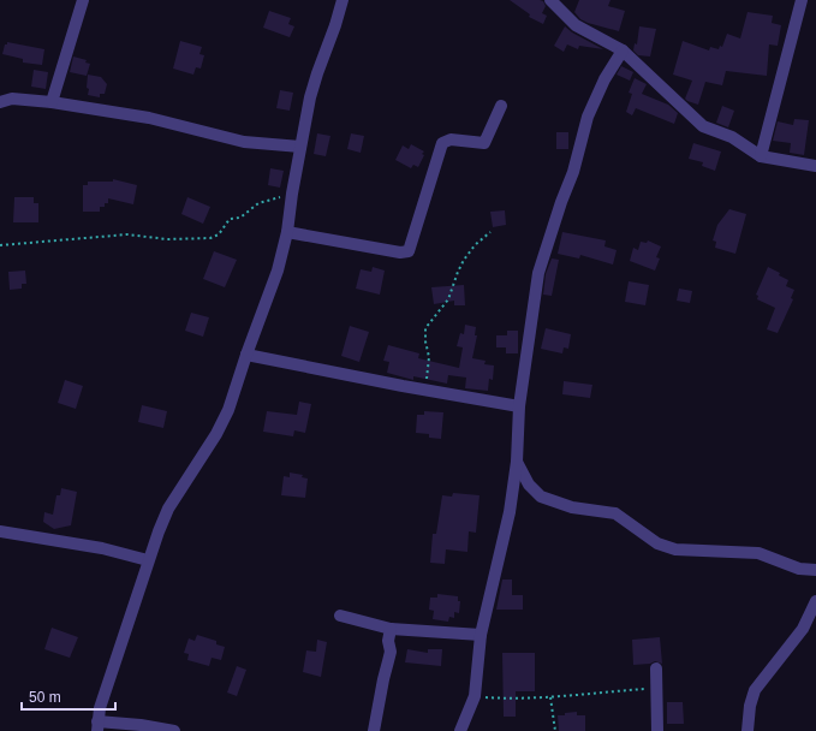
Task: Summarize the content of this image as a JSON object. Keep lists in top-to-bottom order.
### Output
{
  "scale_bar": "50 m"
}
